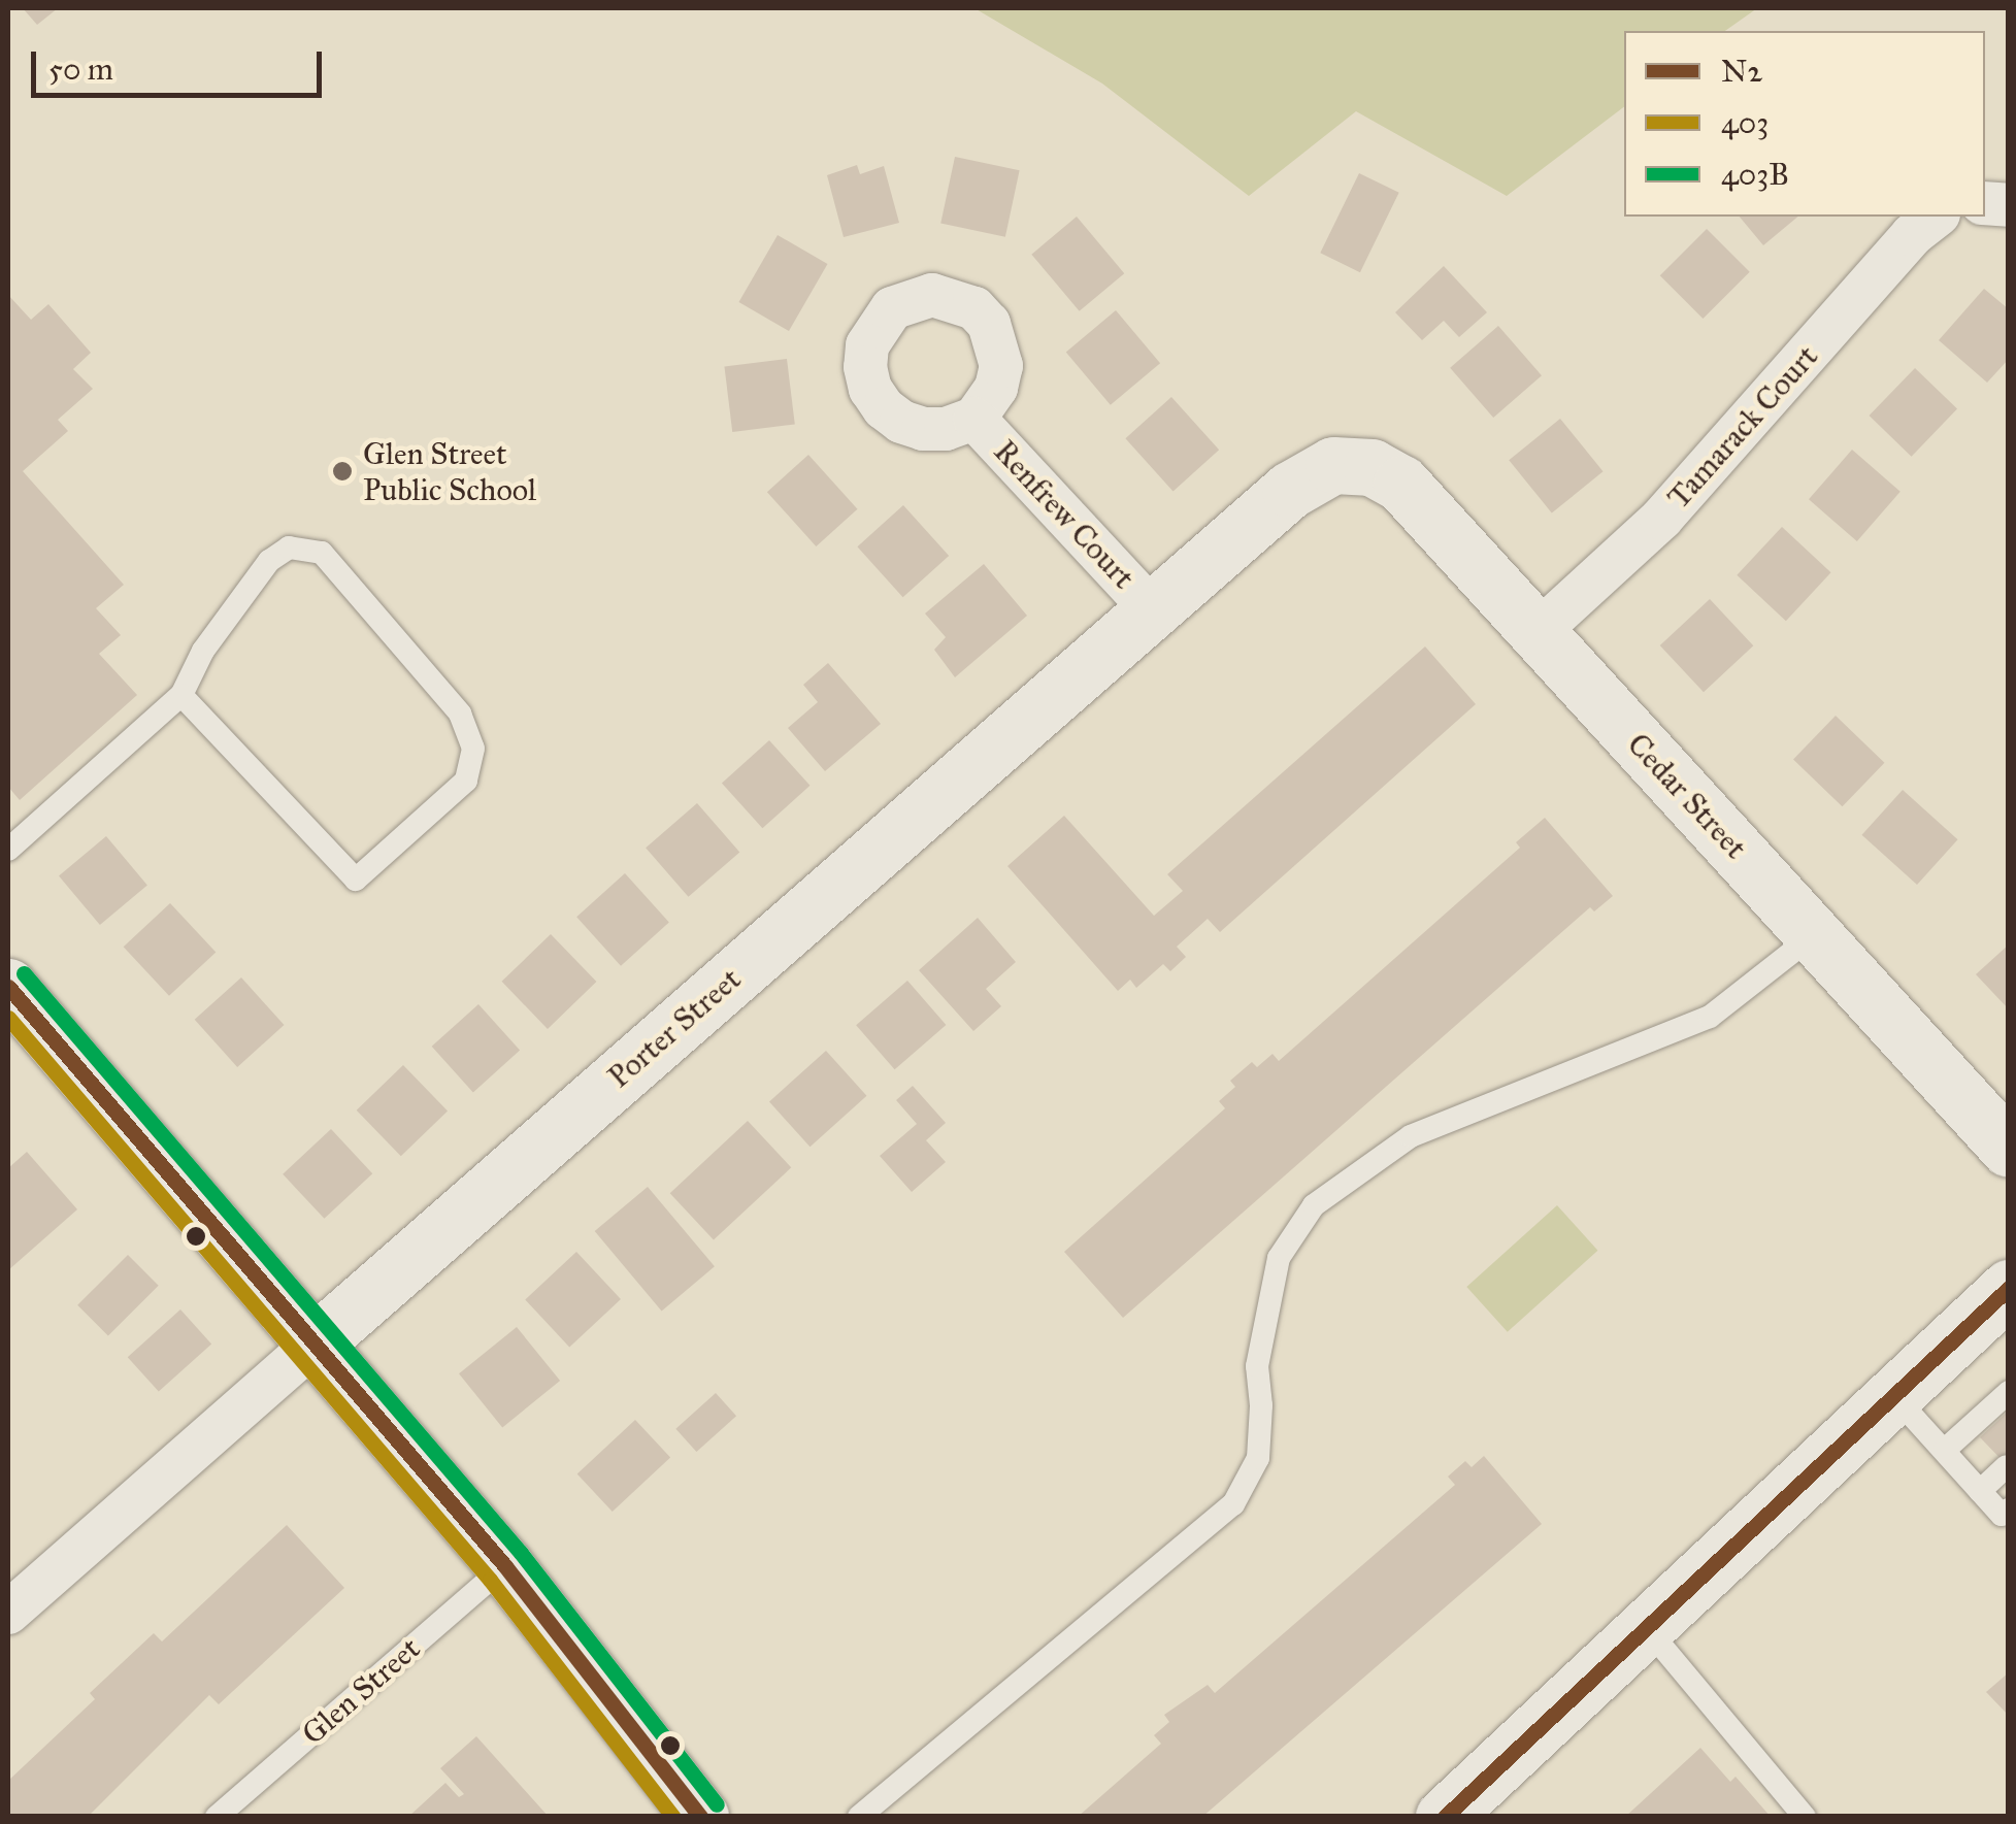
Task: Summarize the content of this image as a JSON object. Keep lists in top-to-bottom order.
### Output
{
  "streets": {
    "street": [
      "Tamarack Court",
      "Renfrew Court",
      "Cedar Street",
      "Porter Street"
    ],
    "lane": ["Glen Street"]
  },
  "crossings": [
    ["Tamarack Court", "Cedar Street"],
    ["Renfrew Court", "Porter Street"],
    ["Cedar Street", "Porter Street"]
  ],
  "places": ["Glen Street Public School"],
  "lines": ["transit line 403B", "transit line N2", "transit line 403"],
  "legend": ["N2", "403", "403B"],
  "scale_bar": "50 m"
}
